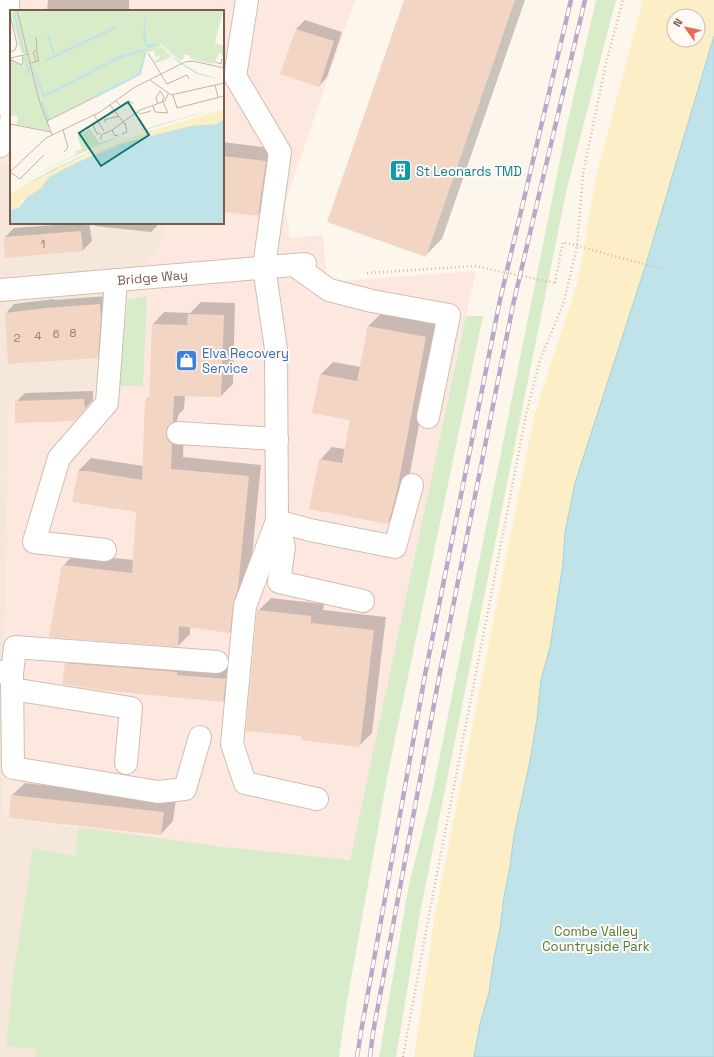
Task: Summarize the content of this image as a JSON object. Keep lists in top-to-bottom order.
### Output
{
  "streets": {
    "street": ["Bridge Way"]
  },
  "parks": ["Combe Valley Countryside Park"],
  "places": {
    "building": ["St Leonards TMD"],
    "shop": ["Elva Recovery Service"]
  },
  "house_numbers": [
    "1",
    "8",
    "6",
    "4",
    "2"
  ],
  "north": "top left"
}
